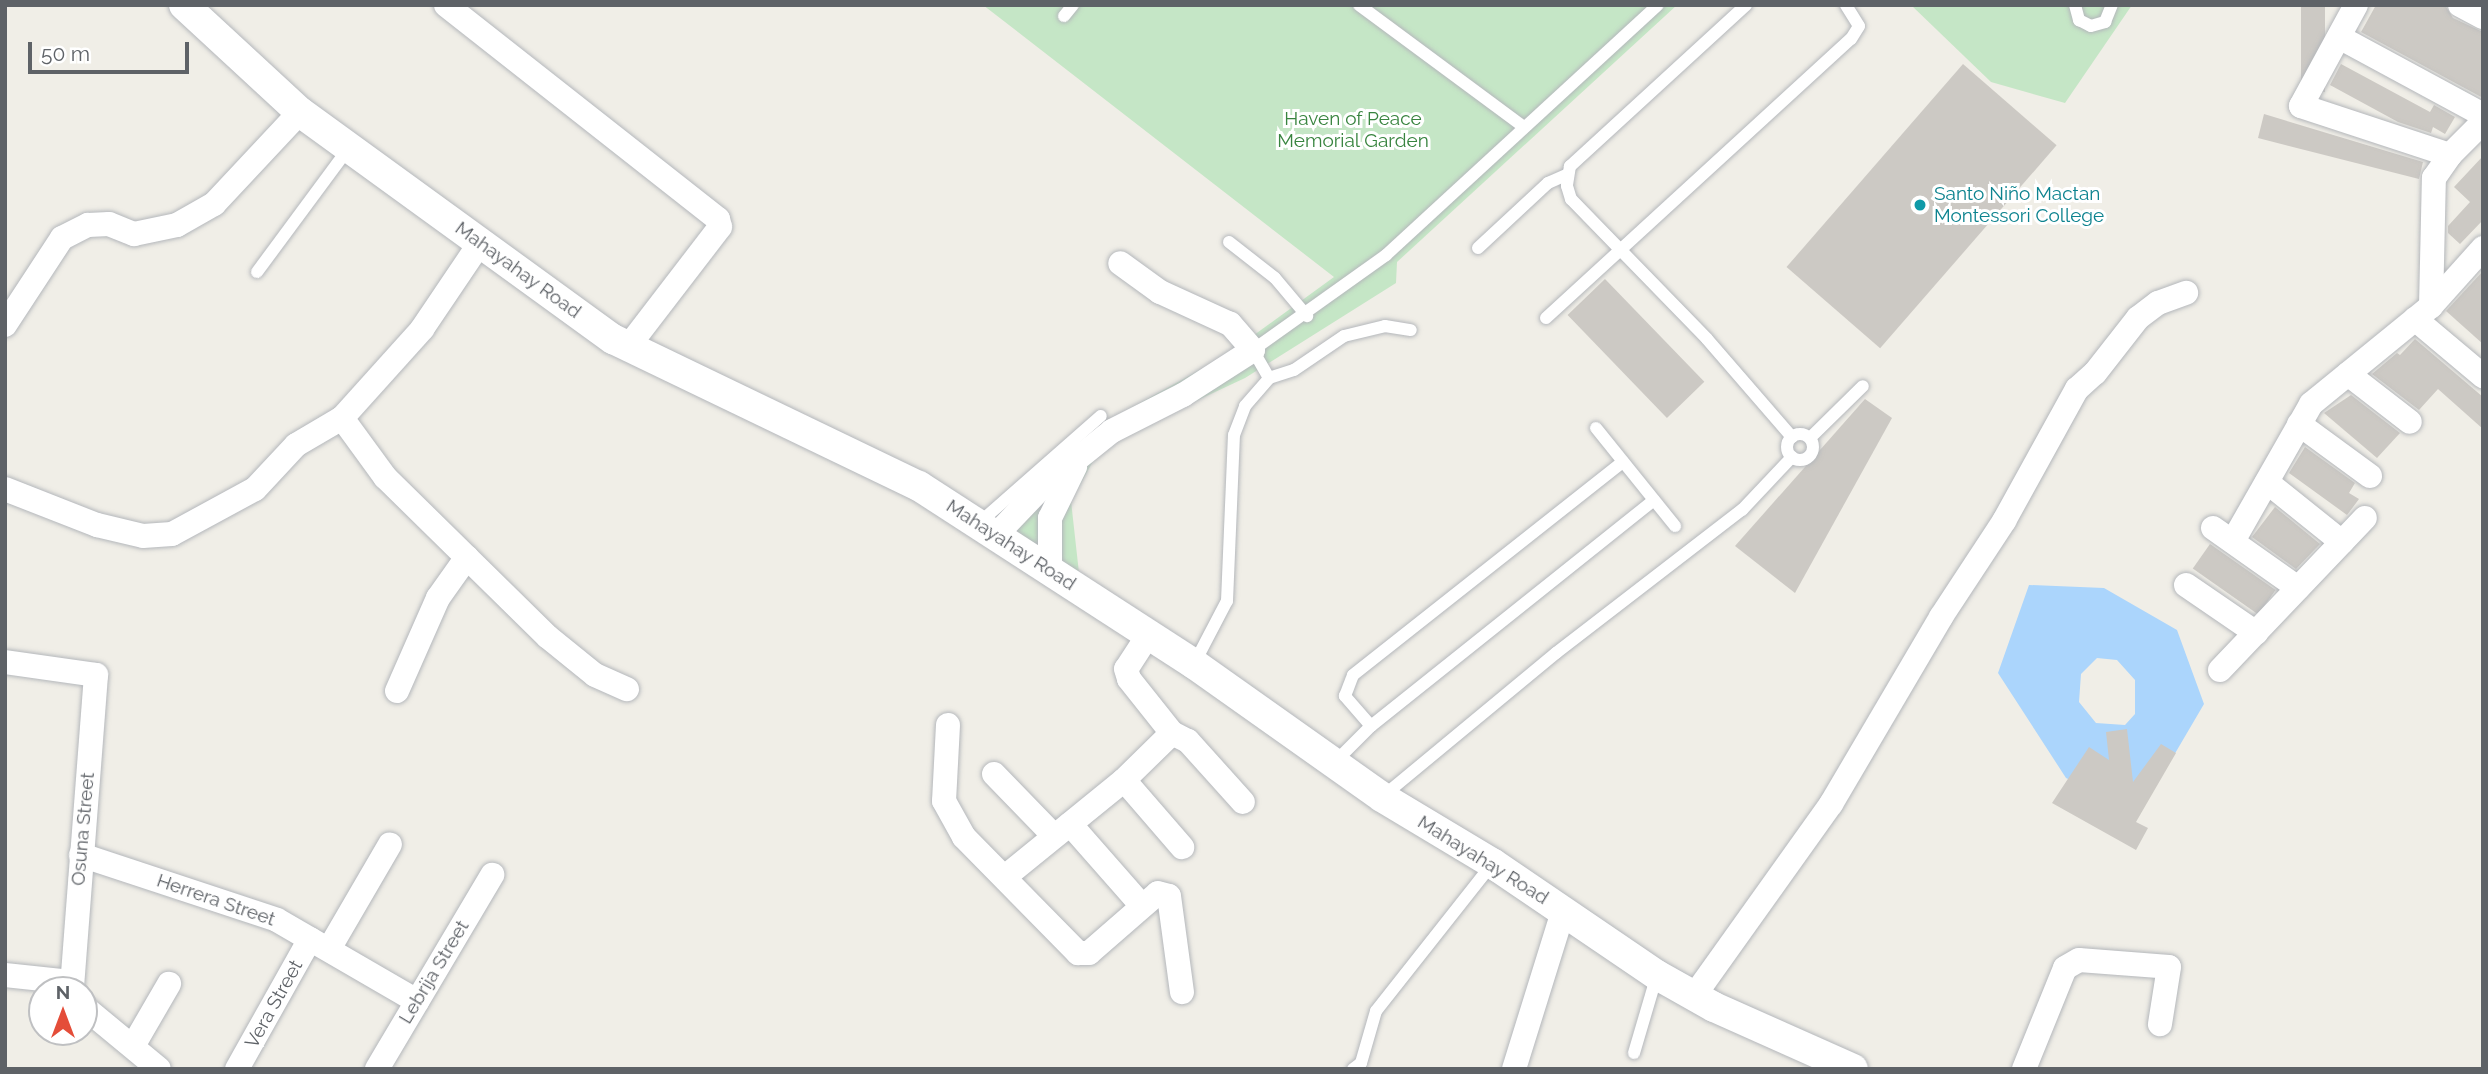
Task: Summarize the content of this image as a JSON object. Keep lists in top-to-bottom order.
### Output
{
  "streets": {
    "street": [
      "Mahayahay Road",
      "Osuna Street",
      "Herrera Street",
      "Lebrija Street",
      "Vera Street"
    ]
  },
  "crossings": [
    ["Osuna Street", "Herrera Street"],
    ["Herrera Street", "Lebrija Street"],
    ["Herrera Street", "Vera Street"]
  ],
  "parks": ["Haven of Peace Memorial Garden"],
  "places": ["Santo Niño Mactan Montessori College"],
  "scale_bar": "50 m",
  "north": "top"
}
